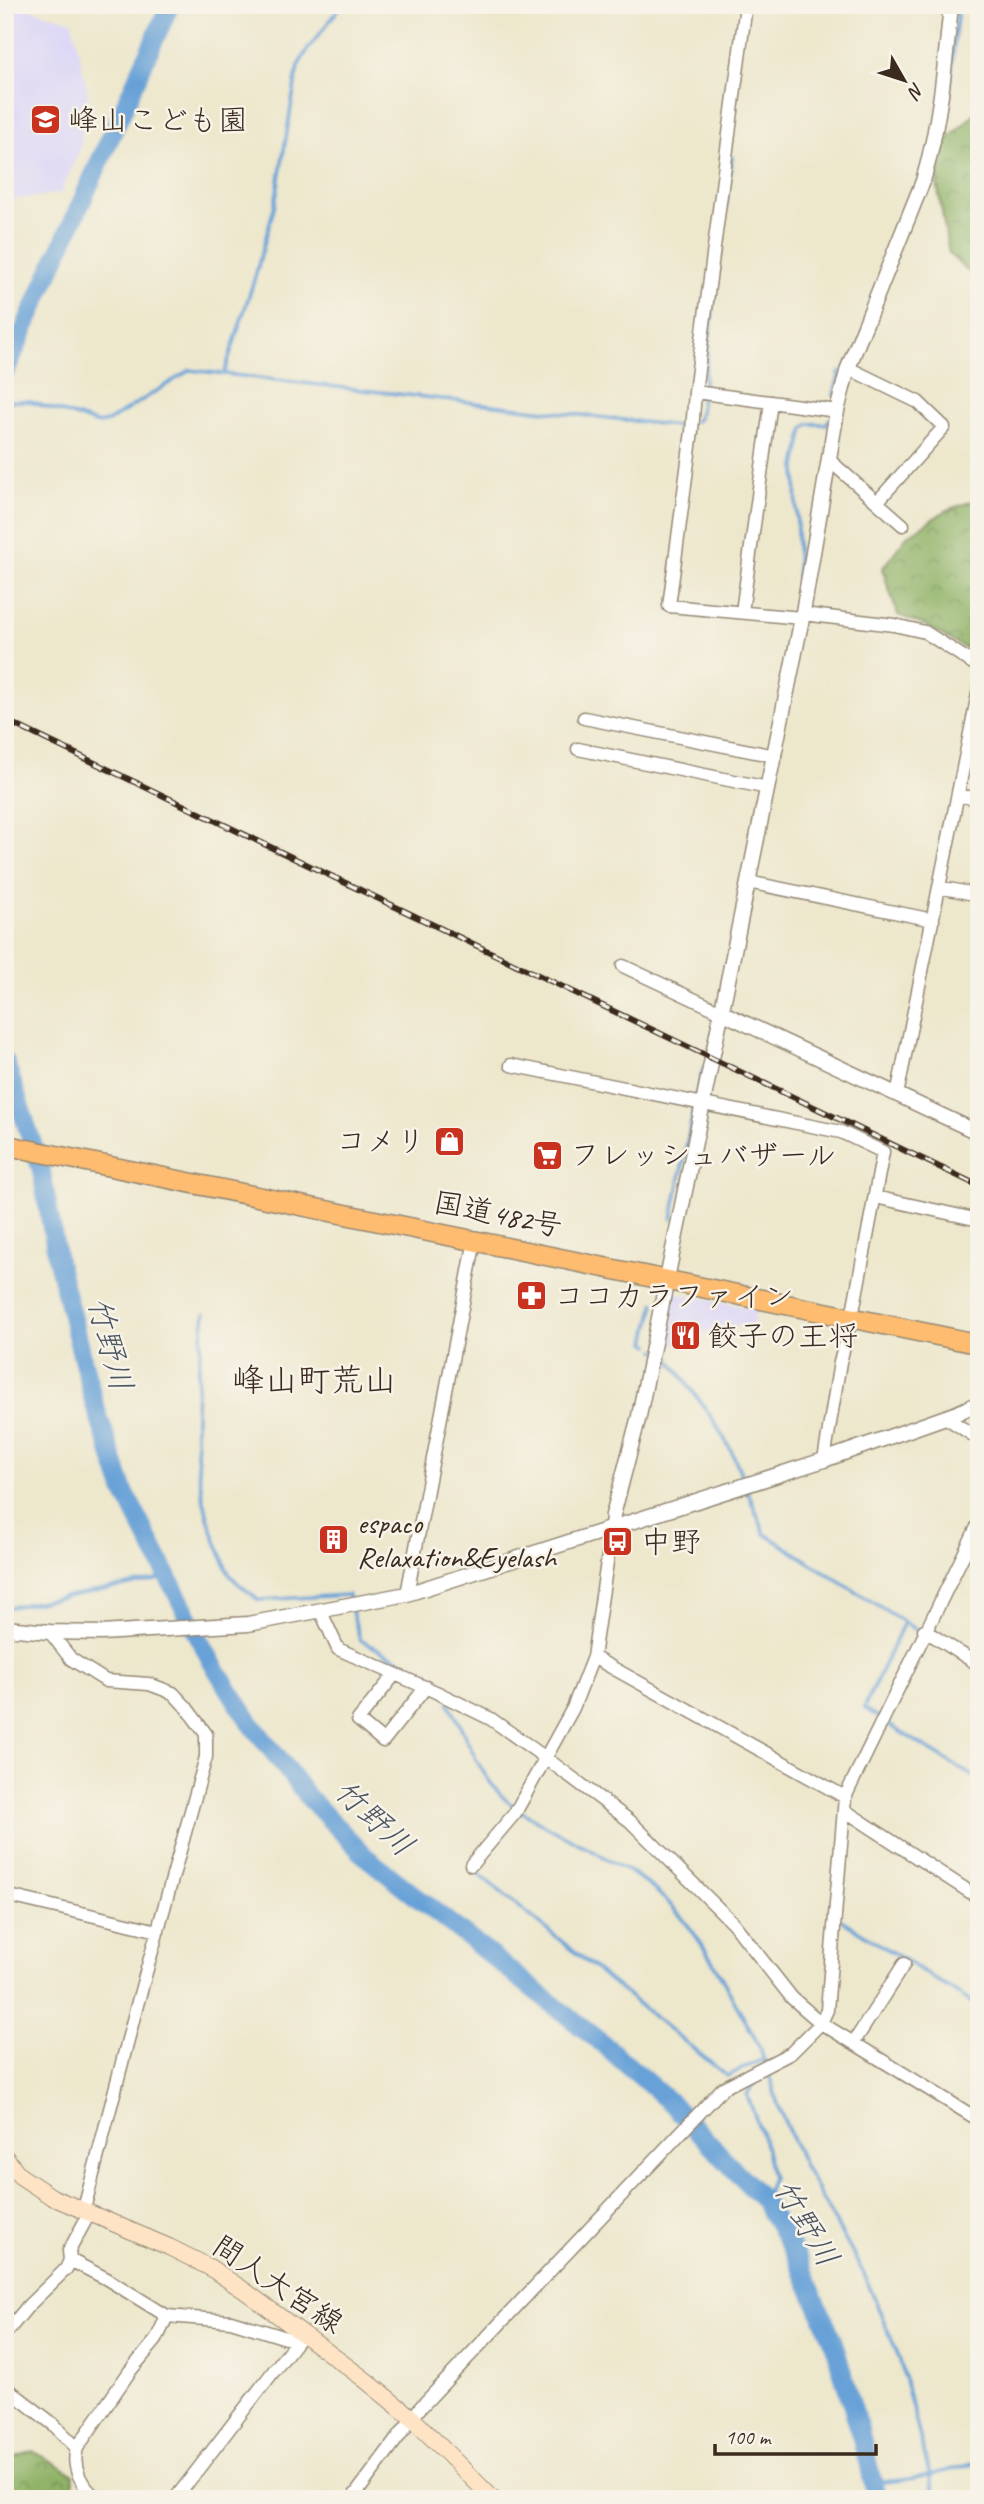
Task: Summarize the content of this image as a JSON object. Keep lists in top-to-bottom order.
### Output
{
  "streets": {
    "highway": ["国道482号"],
    "main road": ["間人大宮線"]
  },
  "districts": ["峰山町荒山"],
  "water": ["竹野川"],
  "places": {
    "school or university": ["峰山こども園"],
    "shop": ["コメリ"],
    "supermarket": ["フレッシュバザール"],
    "pharmacy": ["ココカラファイン"],
    "restaurant": ["餃子の王将"],
    "building": ["espaco Relaxation&Eyelash"],
    "bus stop": ["中野"]
  },
  "scale_bar": "100 m",
  "north": "bottom right"
}
